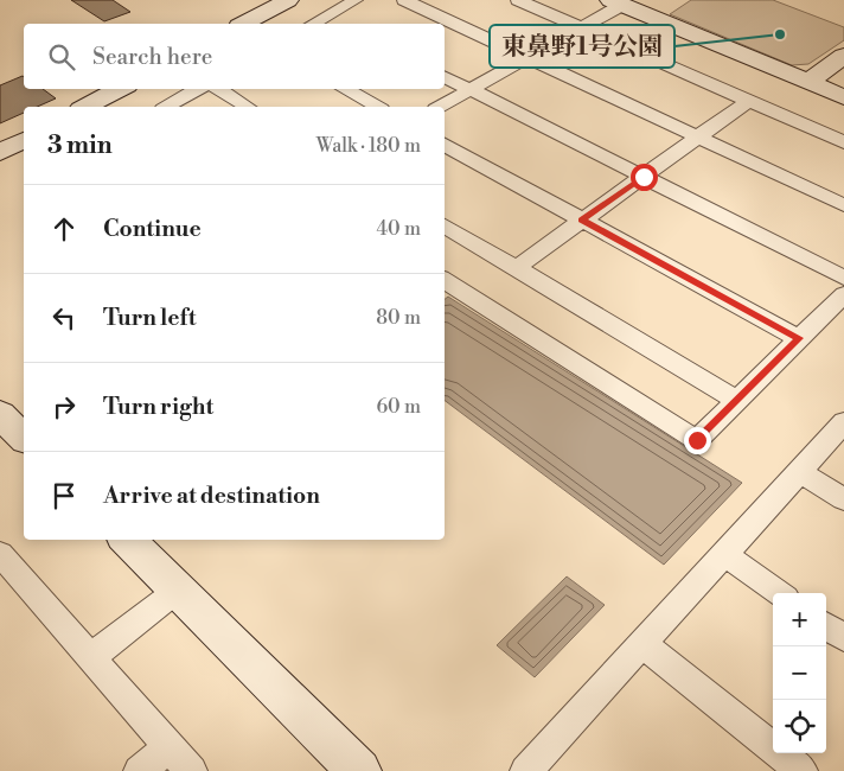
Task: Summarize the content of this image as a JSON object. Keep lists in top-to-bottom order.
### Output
{
  "places": ["東鼻野1号公園"],
  "page": {
    "search": "Search here",
    "heading": ["3 min", "Walk · 180 m"],
    "list": [
      ["Continue", "40 m"],
      ["Turn left", "80 m"],
      ["Turn right", "60 m"],
      "Arrive at destination"
    ],
    "map_buttons": ["+", "−"]
  }
}
